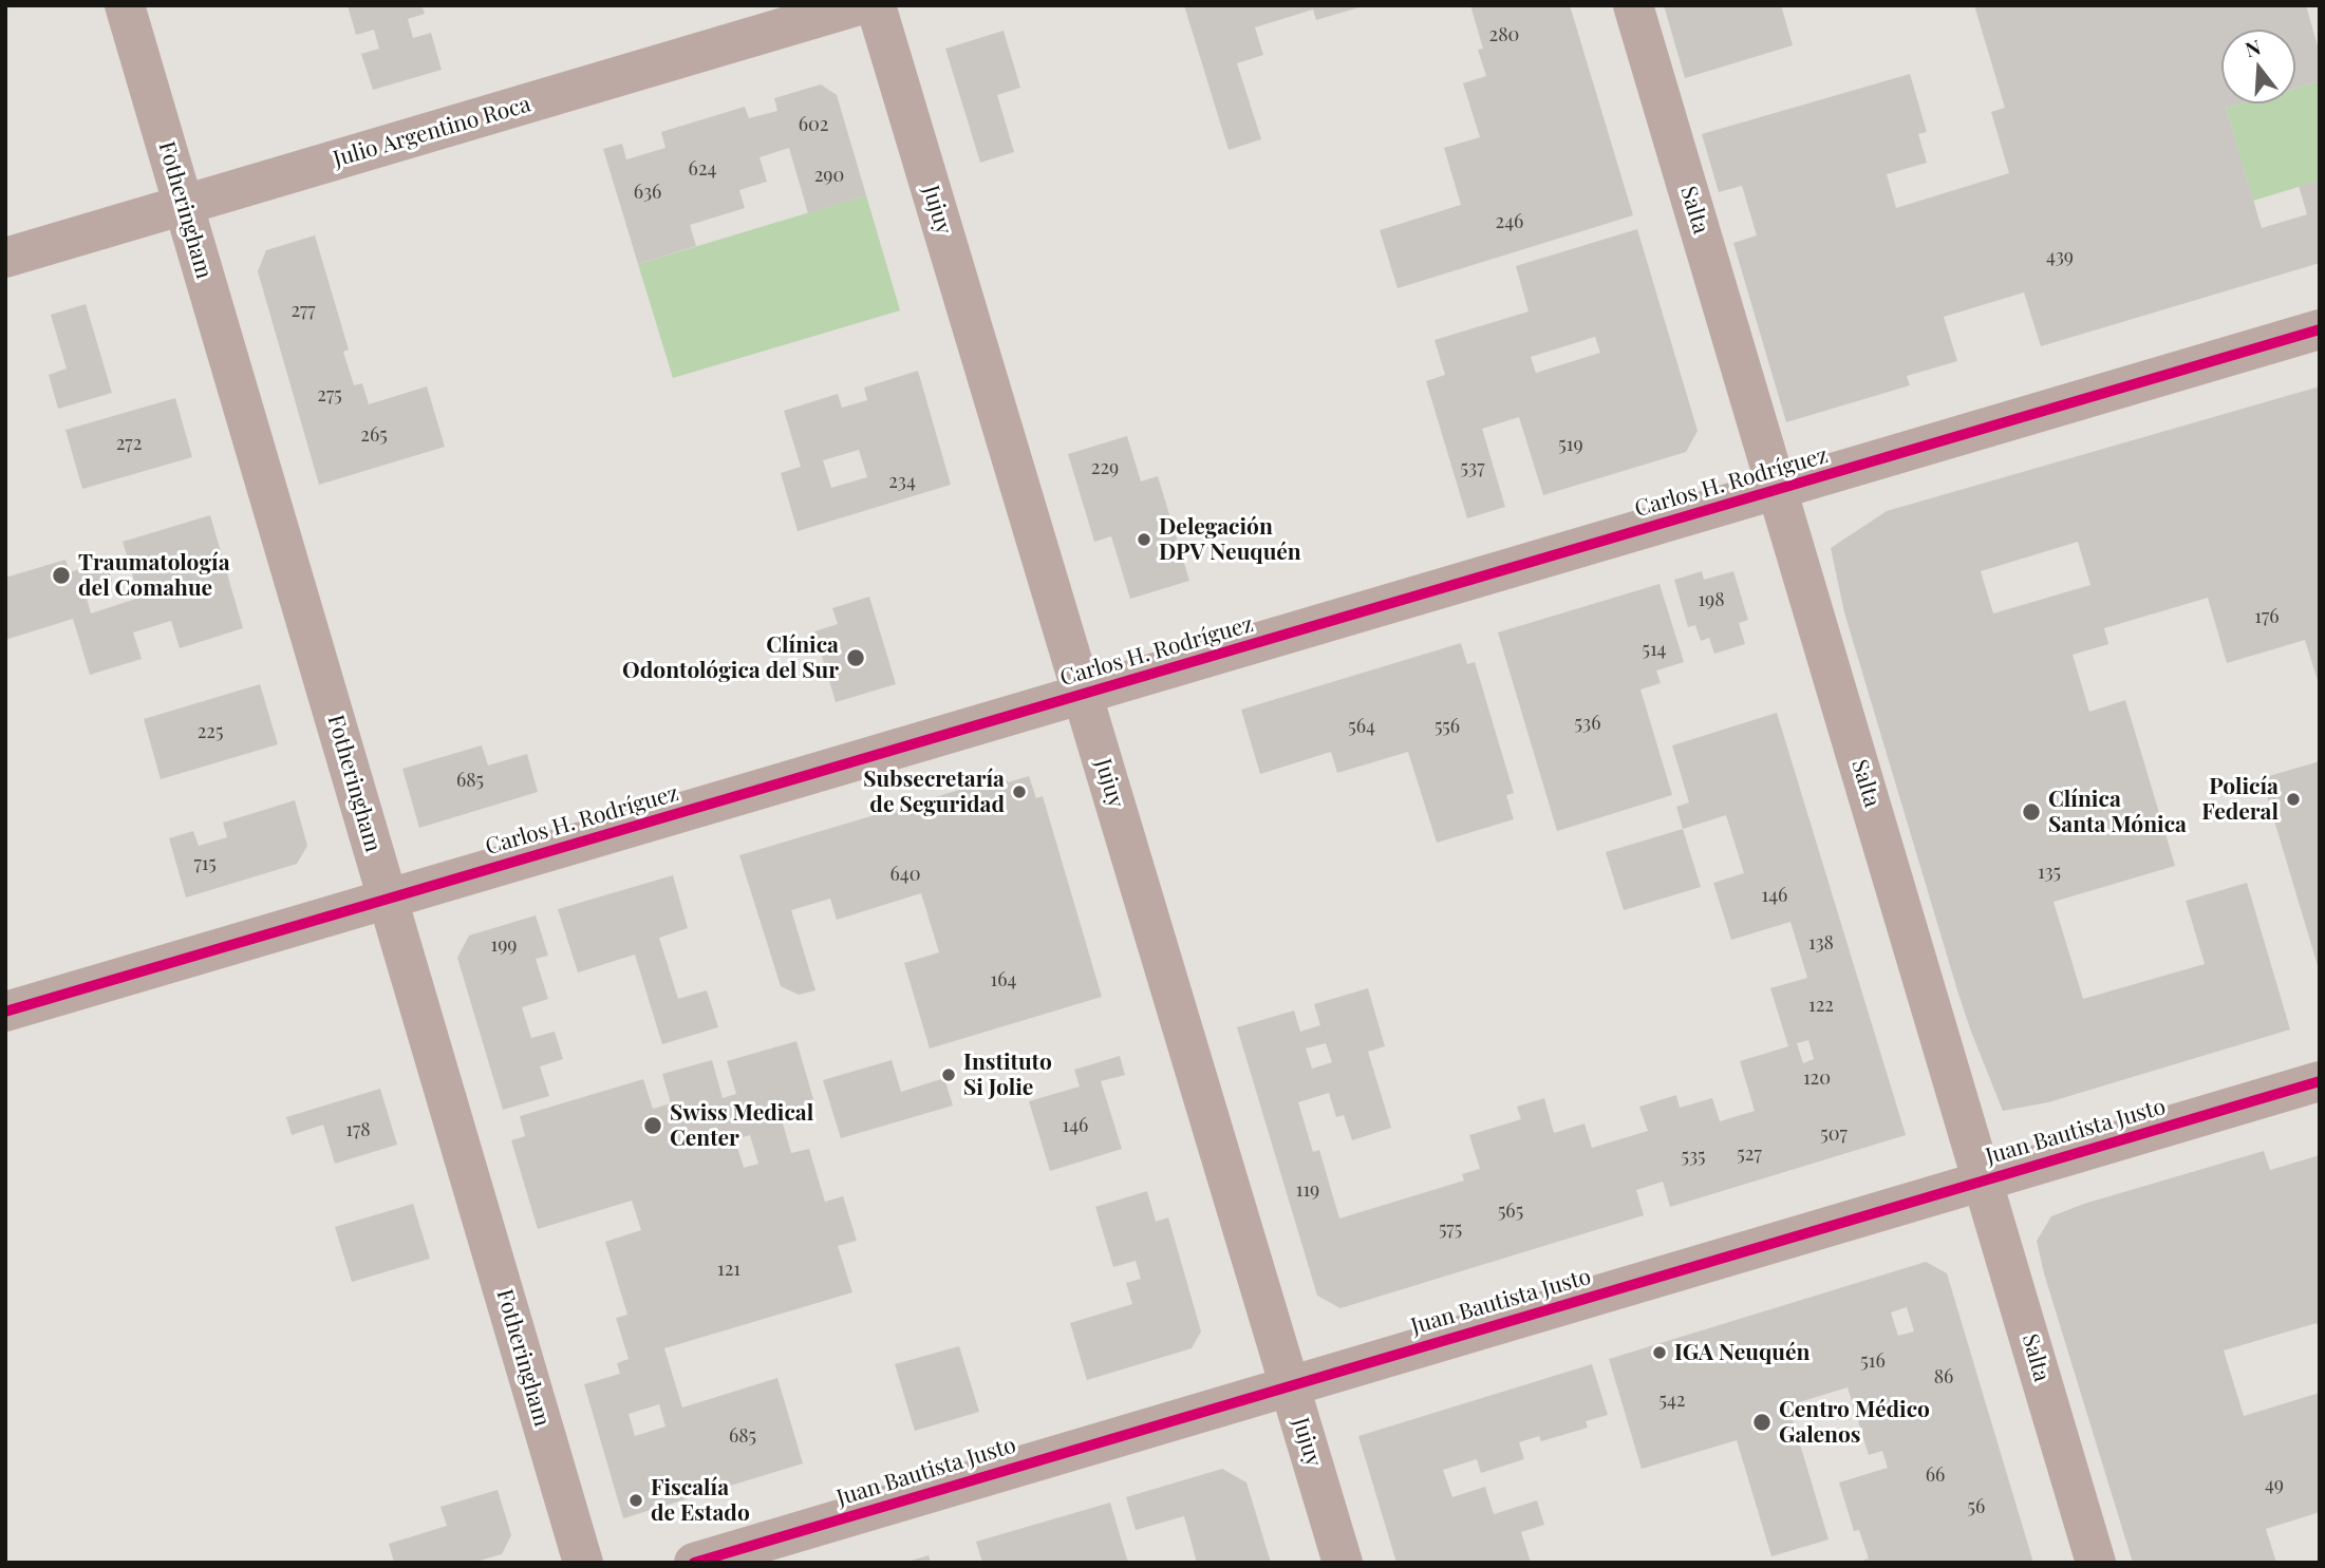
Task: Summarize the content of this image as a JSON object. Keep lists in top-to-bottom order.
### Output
{
  "streets": {
    "street": [
      "Julio Argentino Roca",
      "Fotheringham",
      "Jujuy",
      "Salta",
      "Carlos H. Rodríguez",
      "Juan Bautista Justo"
    ]
  },
  "crossings": [
    ["Julio Argentino Roca", "Fotheringham"],
    ["Fotheringham", "Carlos H. Rodríguez"],
    ["Jujuy", "Carlos H. Rodríguez"],
    ["Jujuy", "Juan Bautista Justo"],
    ["Salta", "Carlos H. Rodríguez"],
    ["Salta", "Juan Bautista Justo"]
  ],
  "places": [
    "Delegación DPV Neuquén",
    "Traumatología del Comahue",
    "Clínica Odontológica del Sur",
    "Subsecretaría de Seguridad",
    "Policía Federal",
    "Clínica Santa Mónica",
    "Instituto Si Jolie",
    "Swiss Medical Center",
    "IGA Neuquén",
    "Centro Médico Galenos",
    "Fiscalía de Estado"
  ],
  "house_numbers": [
    "280",
    "602",
    "624",
    "290",
    "636",
    "246",
    "439",
    "277",
    "275",
    "265",
    "272",
    "519",
    "229",
    "537",
    "234",
    "198",
    "176",
    "514",
    "536",
    "564",
    "556",
    "225",
    "685",
    "715",
    "135",
    "640",
    "146",
    "138",
    "199",
    "164",
    "122",
    "120",
    "146",
    "178",
    "507",
    "527",
    "535",
    "119",
    "565",
    "575",
    "121",
    "516",
    "86",
    "542",
    "685",
    "66",
    "49",
    "56"
  ],
  "north": "top"
}
